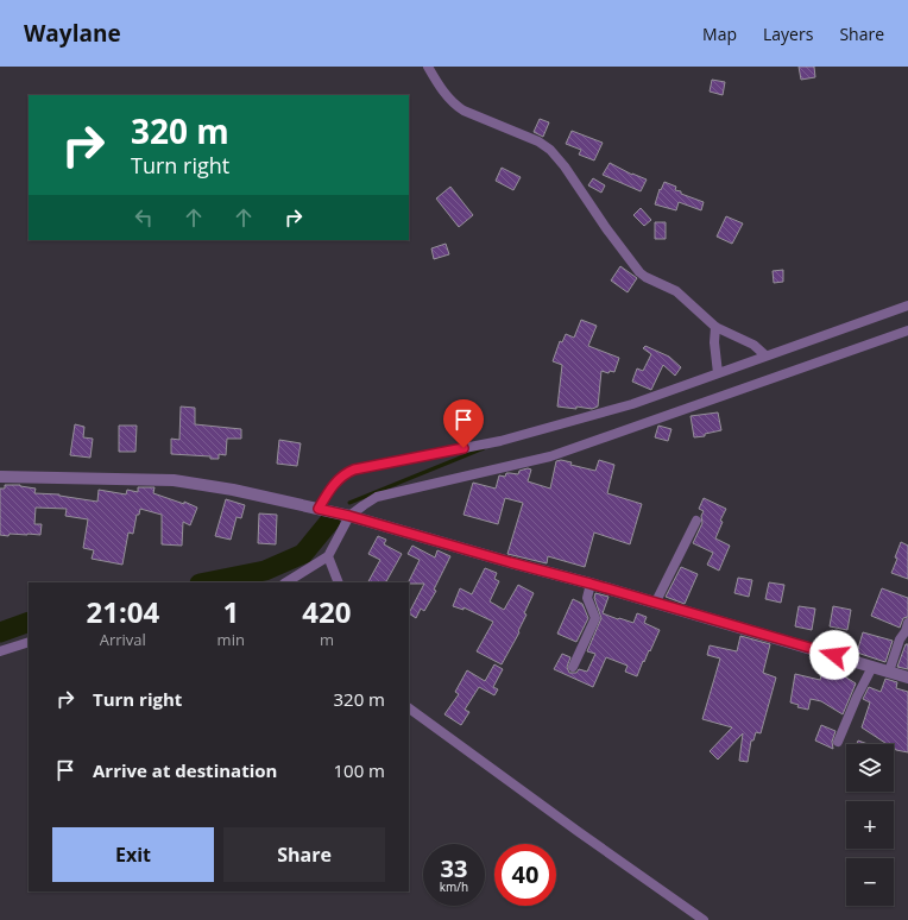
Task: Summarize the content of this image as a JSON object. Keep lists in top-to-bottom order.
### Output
{
  "page": {
    "header": "Waylane",
    "nav": ["Map", "Layers", "Share"],
    "turn": ["320 m", "Turn right"],
    "eta": [
      "21:04",
      "Arrival",
      "1",
      "min",
      "420",
      "m"
    ],
    "list": [
      {
        "name": "Turn right",
        "value": "320 m"
      },
      {
        "name": "Arrive at destination",
        "value": "100 m"
      }
    ],
    "map_buttons": ["+", "−"],
    "buttons": ["Exit", "Share"],
    "speed": "33 km/h",
    "limit": "40"
  }
}
